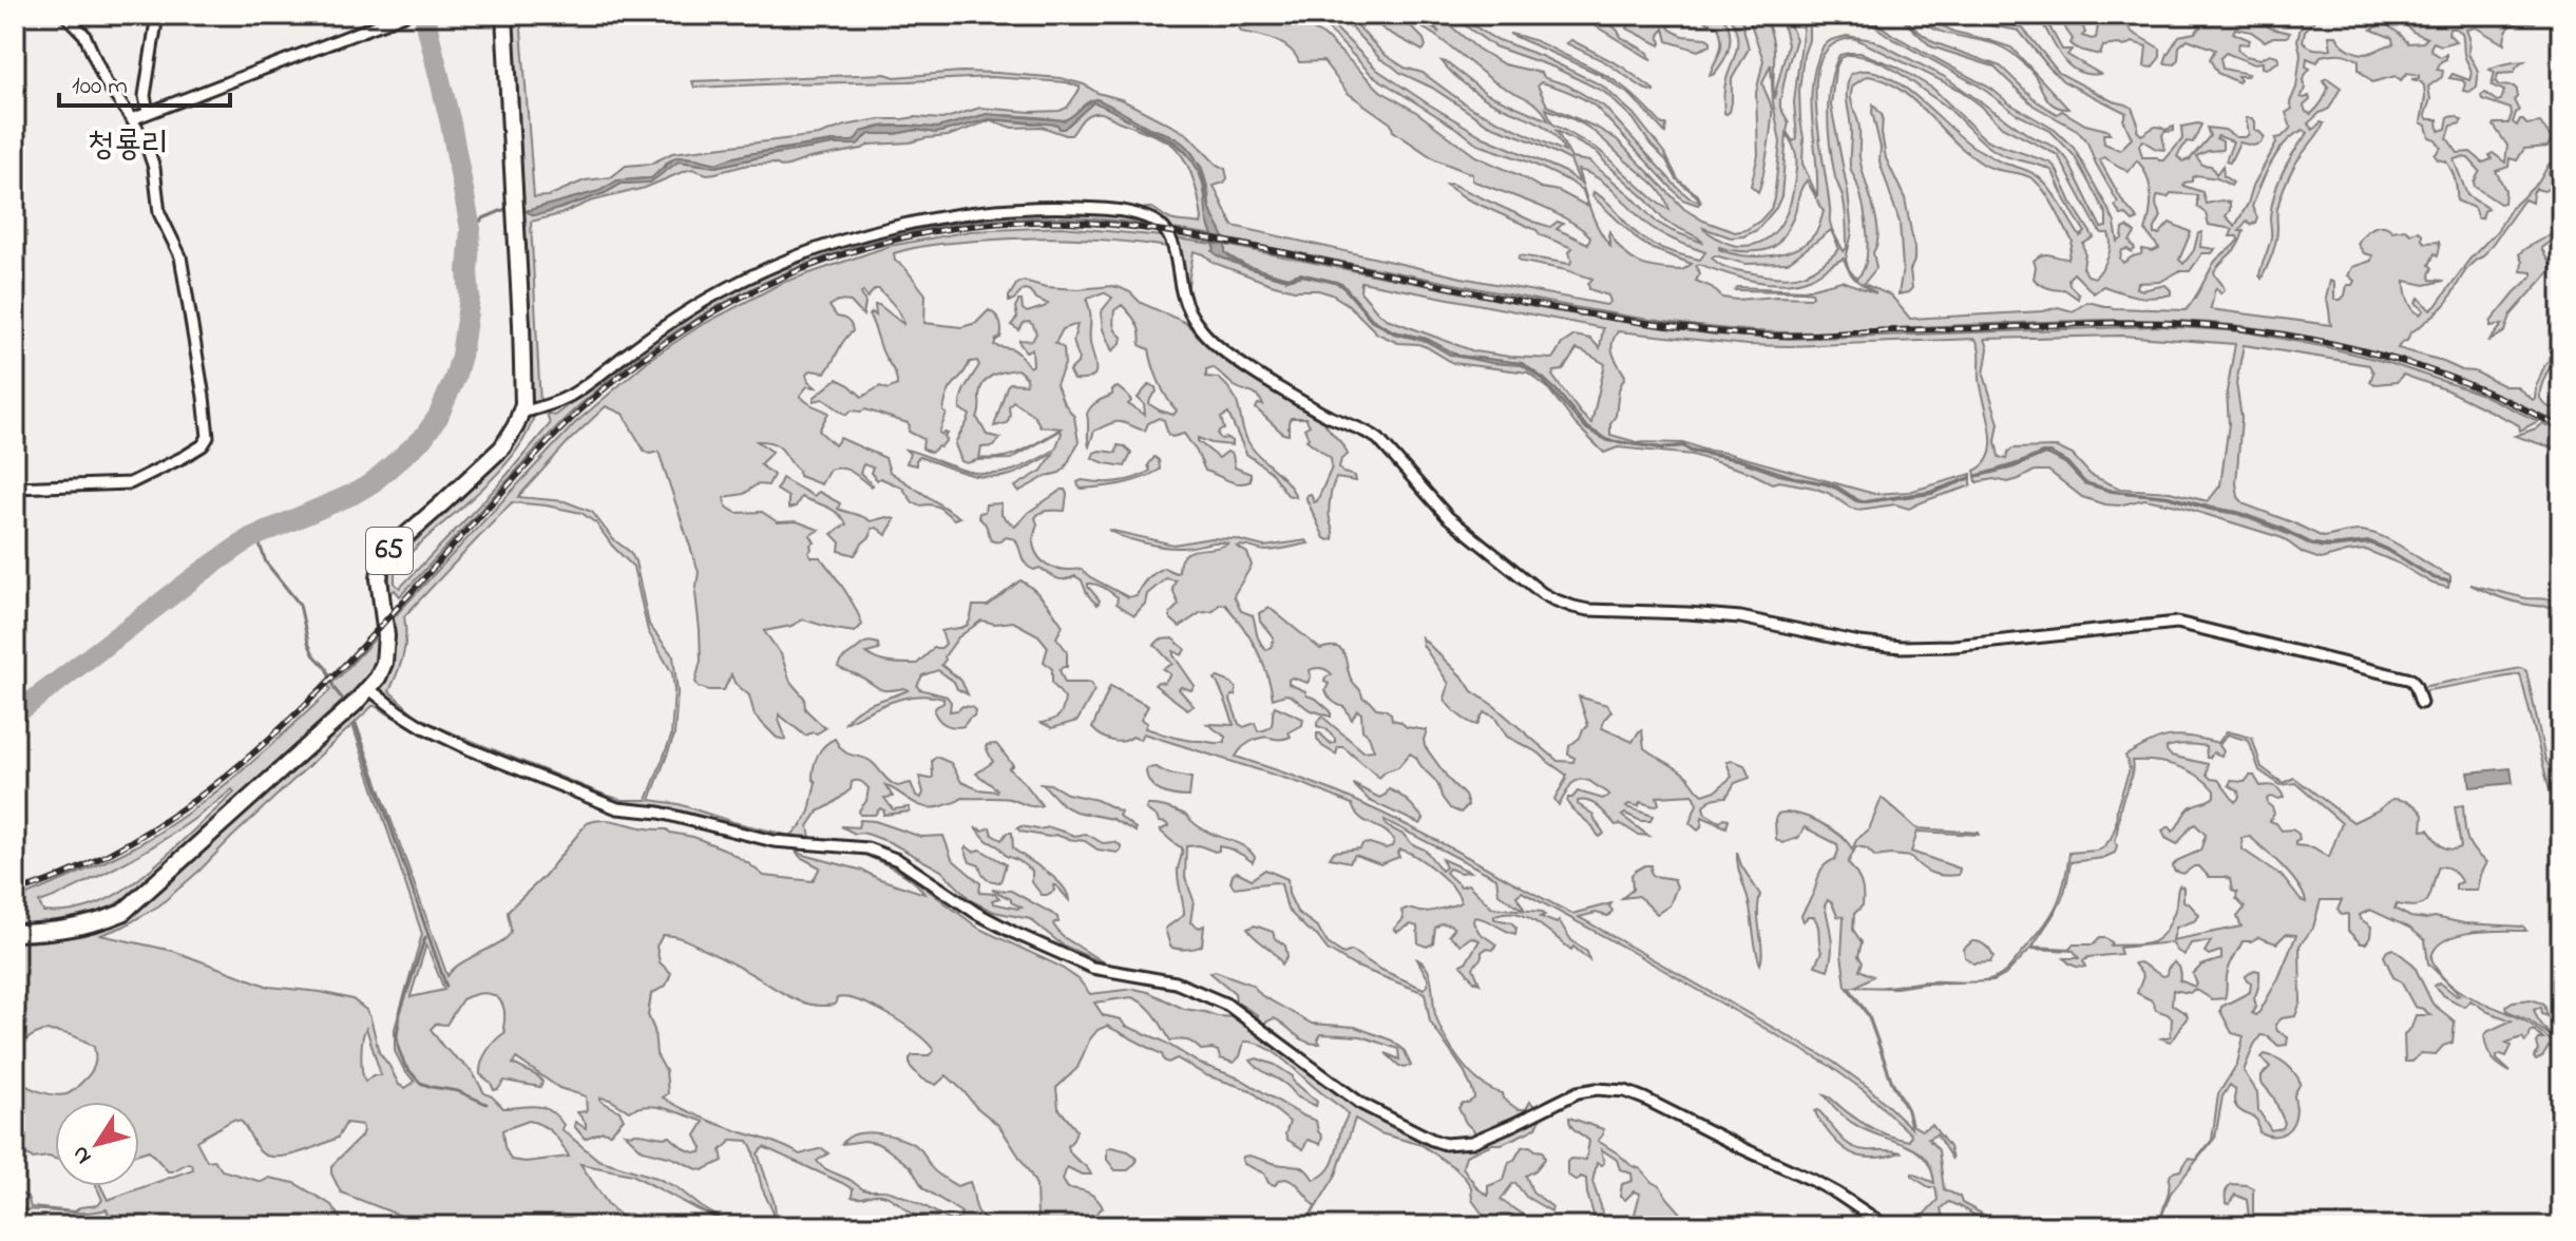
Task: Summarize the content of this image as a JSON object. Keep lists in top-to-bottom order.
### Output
{
  "streets": {
    "main road": ["65"]
  },
  "districts": ["청룡리"],
  "scale_bar": "100 m",
  "north": "bottom left"
}
